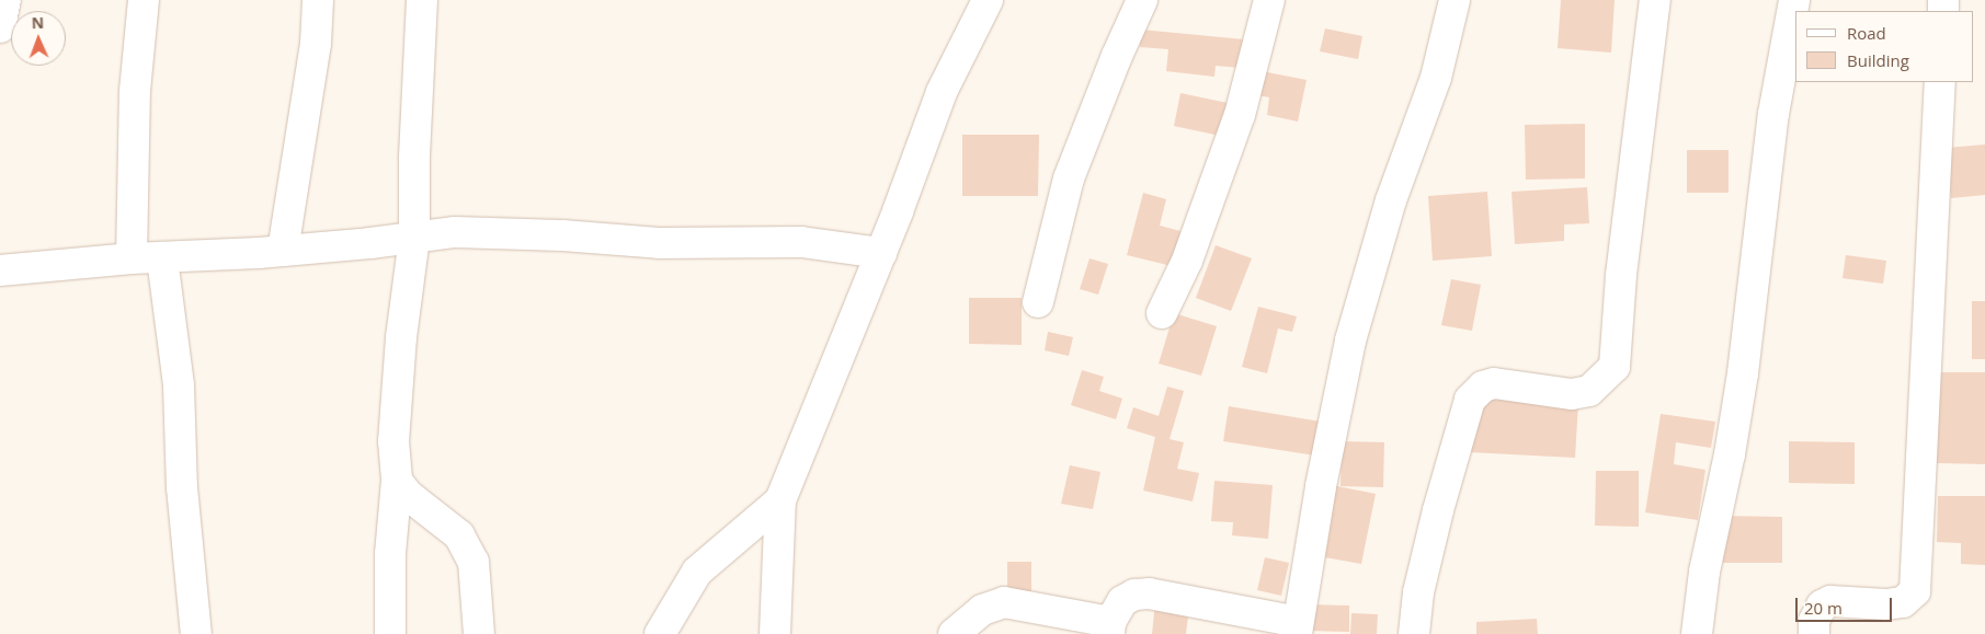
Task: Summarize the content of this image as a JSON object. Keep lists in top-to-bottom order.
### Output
{
  "legend": ["Road", "Building"],
  "scale_bar": "20 m",
  "north": "top"
}
